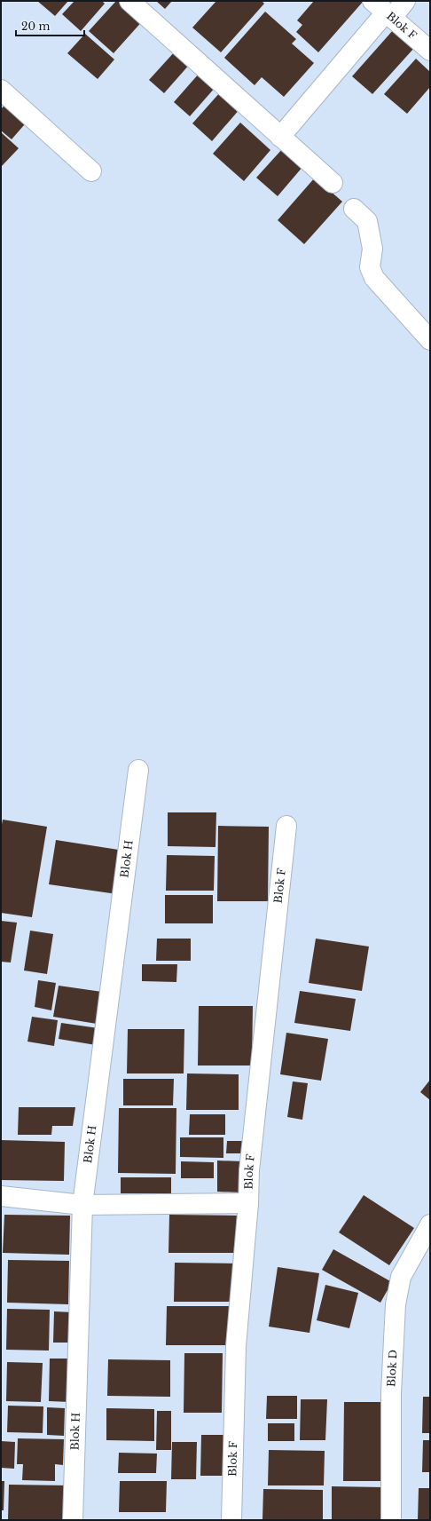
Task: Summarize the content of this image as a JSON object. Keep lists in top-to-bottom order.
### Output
{
  "streets": {
    "street": ["Blok F", "Blok H", "Blok D"]
  },
  "scale_bar": "20 m"
}
